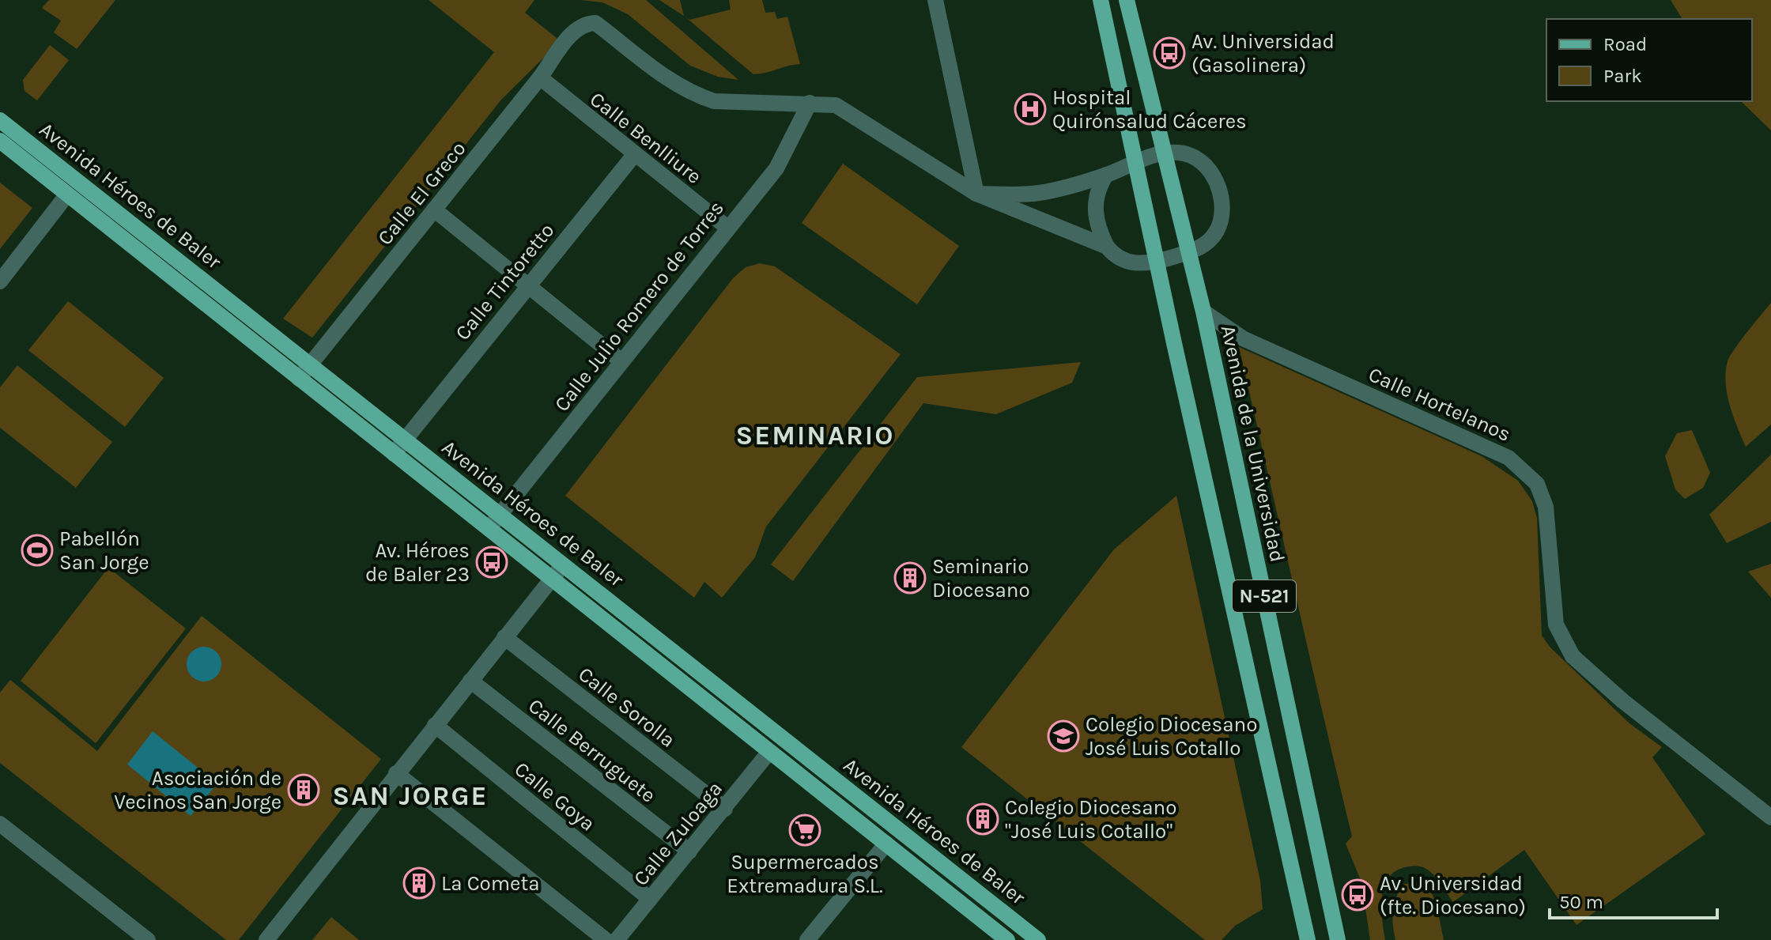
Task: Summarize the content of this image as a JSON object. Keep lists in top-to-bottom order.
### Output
{
  "streets": {
    "main road": ["Avenida Héroes de Baler", "Avenida de la Universidad", "N-521"],
    "street": [
      "Calle Benlliure",
      "Calle El Greco",
      "Calle Tintoretto",
      "Calle Julio Romero de Torres",
      "Calle Hortelanos",
      "Calle Sorolla",
      "Calle Berruguete",
      "Calle Goya",
      "Calle Zuloaga"
    ]
  },
  "crossings": [
    ["Calle Benlliure", "Calle El Greco"],
    ["Calle Benlliure", "Calle Tintoretto"],
    ["Calle Benlliure", "Calle Julio Romero de Torres"],
    ["Calle El Greco", "Avenida Héroes de Baler"],
    ["Calle El Greco", "Calle Julio Romero de Torres"],
    ["Avenida Héroes de Baler", "Calle Tintoretto"],
    ["Avenida Héroes de Baler", "Calle Julio Romero de Torres"],
    ["Avenida Héroes de Baler", "Calle Zuloaga"],
    ["Calle Hortelanos", "Avenida de la Universidad"],
    ["Calle Sorolla", "Calle Zuloaga"],
    ["Calle Berruguete", "Calle Zuloaga"],
    ["Calle Goya", "Calle Zuloaga"]
  ],
  "districts": ["SEMINARIO", "SAN JORGE"],
  "places": {
    "bus stop": ["Av. Universidad (Gasolinera)", "Av. Héroes de Baler 23", "Av. Universidad (fte. Diocesano)"],
    "hospital": ["Hospital Quirónsalud Cáceres"],
    "sports": ["Pabellón San Jorge"],
    "building": [
      "Seminario Diocesano",
      "Asociación de Vecinos San Jorge",
      "Colegio Diocesano \"José Luis Cotallo\"",
      "La Cometa"
    ],
    "school or university": ["Colegio Diocesano José Luis Cotallo"],
    "supermarket": ["Supermercados Extremadura S.L."]
  },
  "legend": ["Road", "Park"],
  "scale_bar": "50 m"
}
